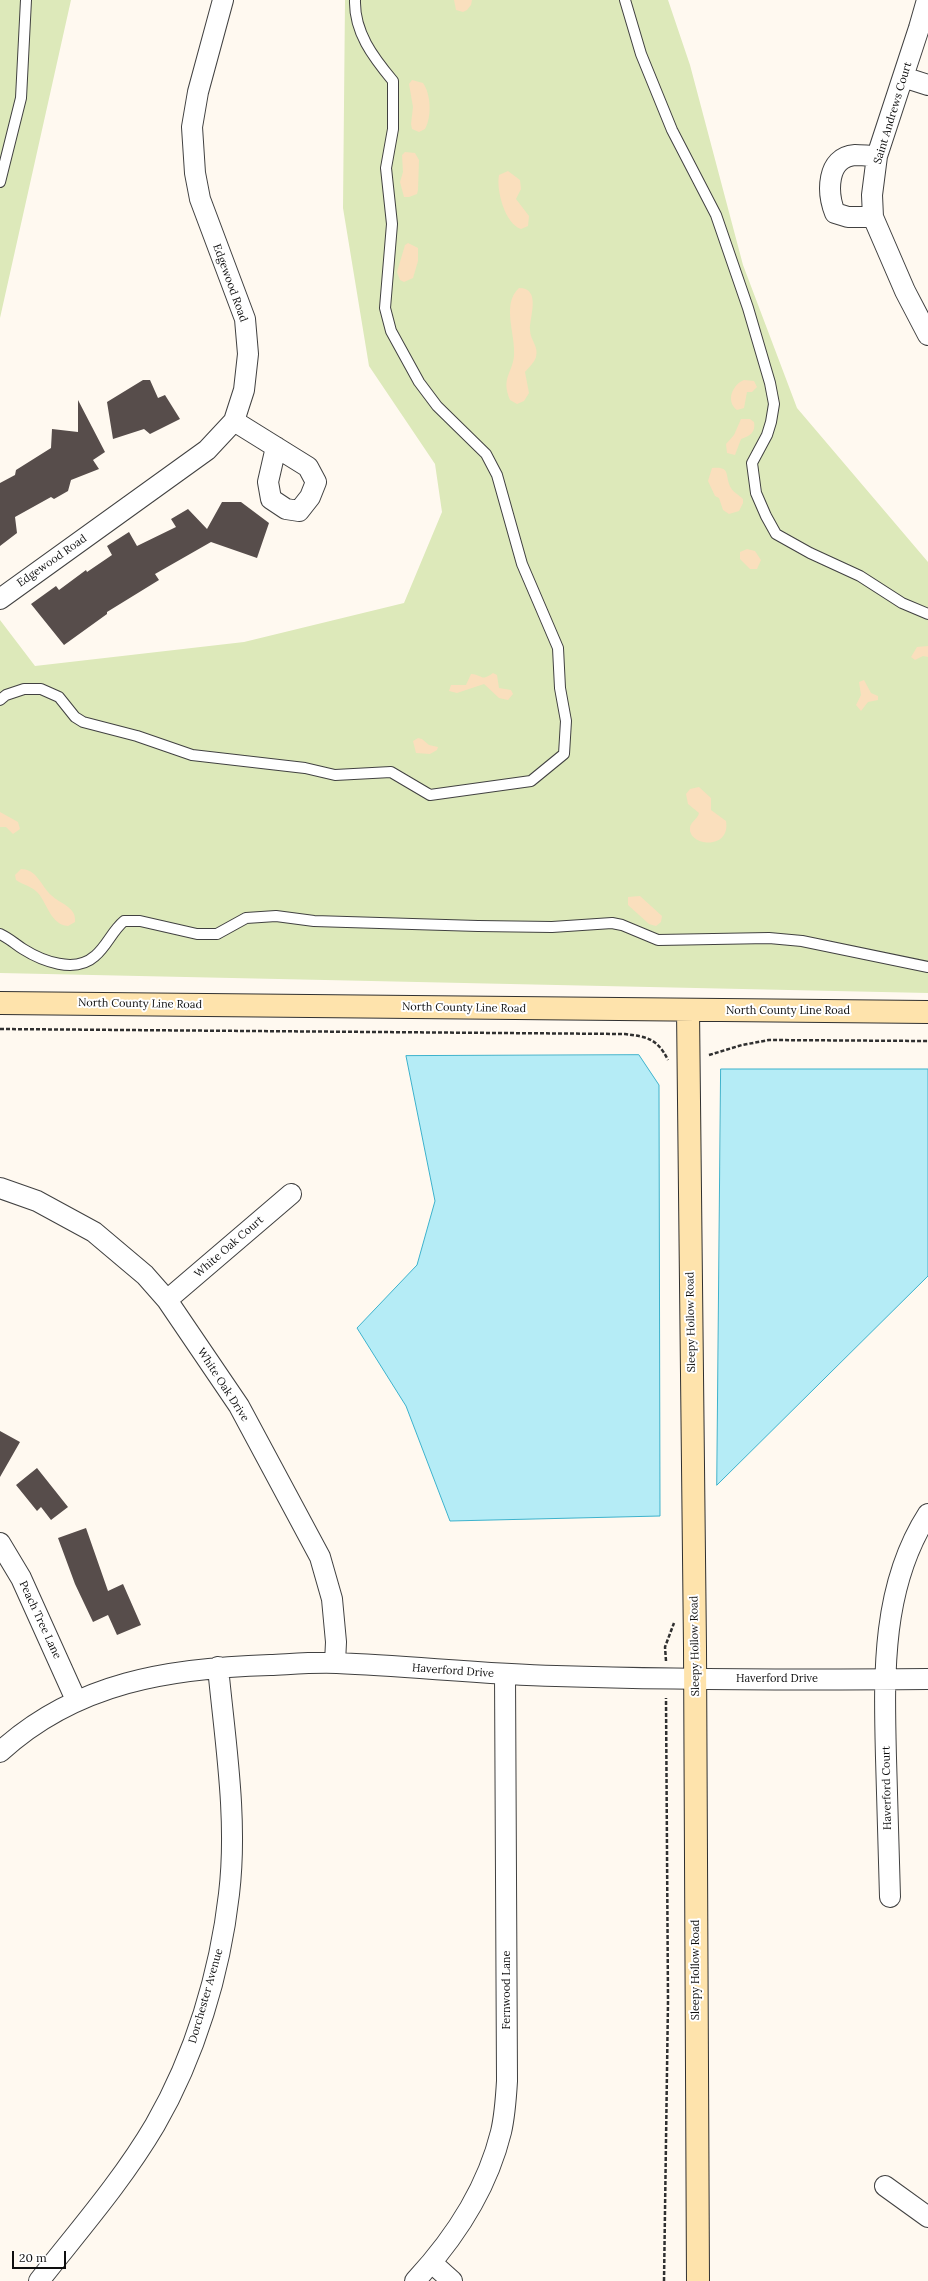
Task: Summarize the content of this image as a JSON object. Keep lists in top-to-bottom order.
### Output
{
  "streets": {
    "street": [
      "Saint Andrews Court",
      "Edgewood Road",
      "North County Line Road",
      "White Oak Court",
      "Sleepy Hollow Road",
      "White Oak Drive",
      "Peach Tree Lane",
      "Haverford Drive",
      "Haverford Court",
      "Fernwood Lane",
      "Dorchester Avenue"
    ]
  },
  "crossings": [
    ["North County Line Road", "Sleepy Hollow Road"],
    ["White Oak Court", "White Oak Drive"],
    ["Sleepy Hollow Road", "Haverford Drive"],
    ["White Oak Drive", "Haverford Drive"],
    ["Peach Tree Lane", "Haverford Drive"],
    ["Haverford Drive", "Haverford Court"],
    ["Haverford Drive", "Fernwood Lane"],
    ["Haverford Drive", "Dorchester Avenue"]
  ],
  "scale_bar": "20 m"
}
